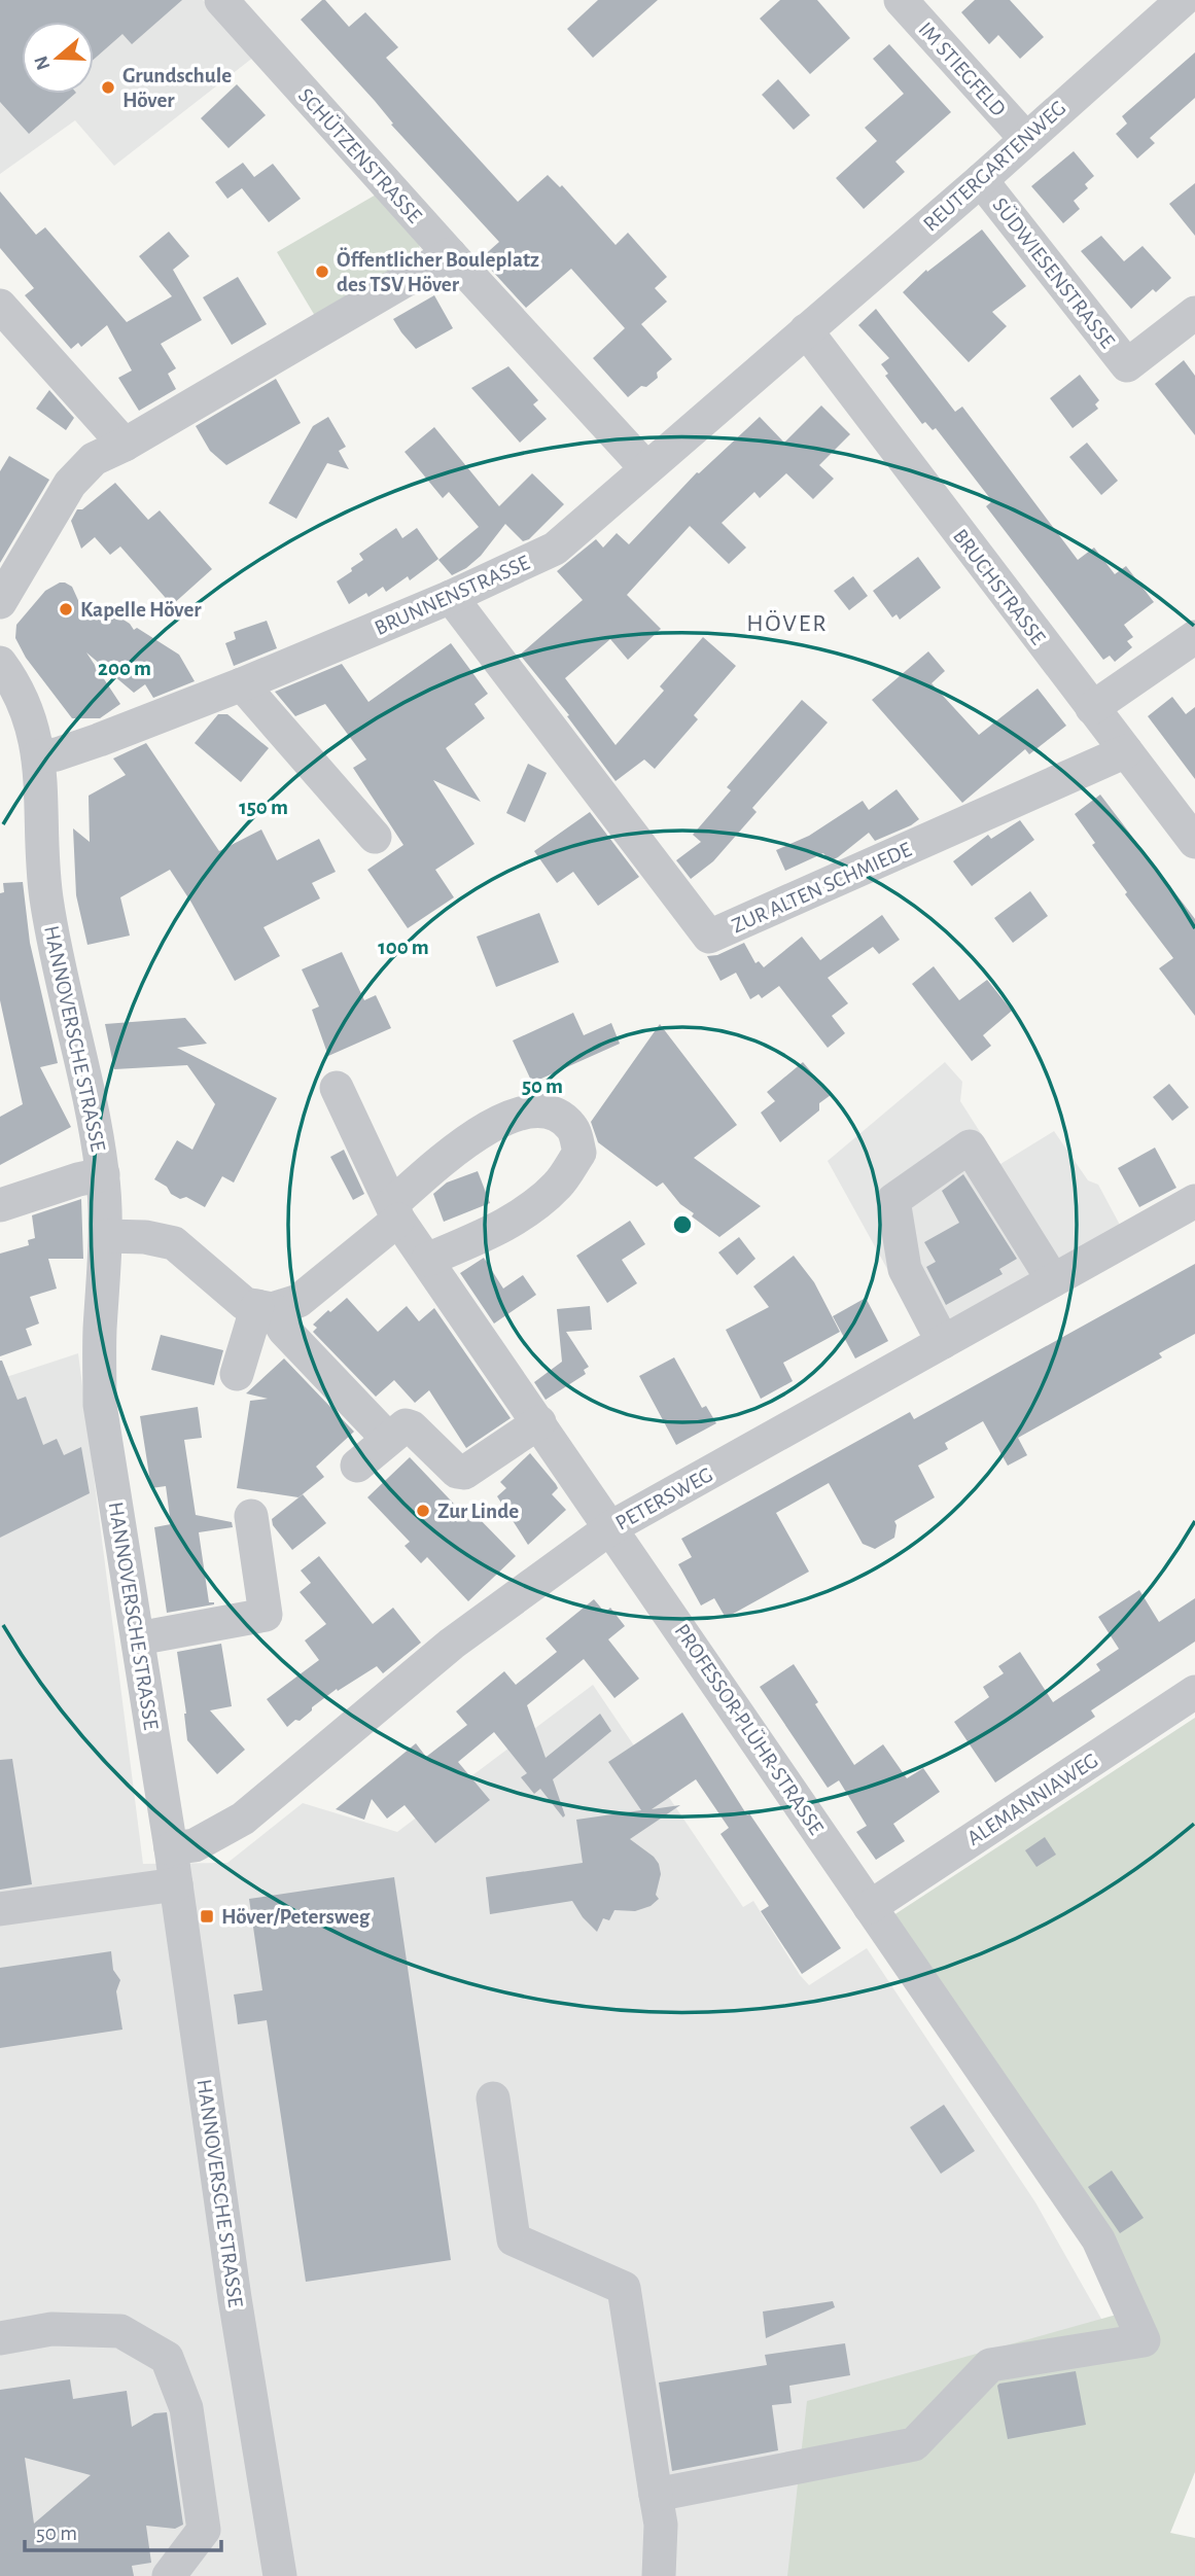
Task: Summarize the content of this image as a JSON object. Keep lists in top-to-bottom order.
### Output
{
  "streets": {
    "street": [
      "IM STIEGFELD",
      "SCHÜTZENSTRASSE",
      "REUTERGARTENWEG",
      "SÜDWIESENSTRASSE",
      "BRUCHSTRASSE",
      "BRUNNENSTRASSE",
      "ZUR ALTEN SCHMIEDE",
      "HANNOVERSCHE STRASSE",
      "PETERSWEG",
      "PROFESSOR-PLÜHR-STRASSE",
      "ALEMANNIAWEG"
    ]
  },
  "crossings": [
    ["IM STIEGFELD", "REUTERGARTENWEG"],
    ["SCHÜTZENSTRASSE", "BRUNNENSTRASSE"],
    ["REUTERGARTENWEG", "SÜDWIESENSTRASSE"],
    ["REUTERGARTENWEG", "BRUCHSTRASSE"],
    ["REUTERGARTENWEG", "BRUNNENSTRASSE"],
    ["BRUCHSTRASSE", "BRUNNENSTRASSE"],
    ["BRUCHSTRASSE", "ZUR ALTEN SCHMIEDE"],
    ["BRUNNENSTRASSE", "ZUR ALTEN SCHMIEDE"],
    ["BRUNNENSTRASSE", "HANNOVERSCHE STRASSE"],
    ["HANNOVERSCHE STRASSE", "PETERSWEG"],
    ["PETERSWEG", "PROFESSOR-PLÜHR-STRASSE"],
    ["PROFESSOR-PLÜHR-STRASSE", "ALEMANNIAWEG"]
  ],
  "districts": ["HÖVER"],
  "places": {
    "other": [
      "Grundschule Höver",
      "Öffentlicher Bouleplatz des TSV Höver",
      "Kapelle Höver",
      "Zur Linde"
    ],
    "transit": ["Höver/Petersweg"]
  },
  "scale_bar": "50 m",
  "north": "left",
  "rings": [
    "200 m",
    "150 m",
    "100 m",
    "50 m"
  ]
}
